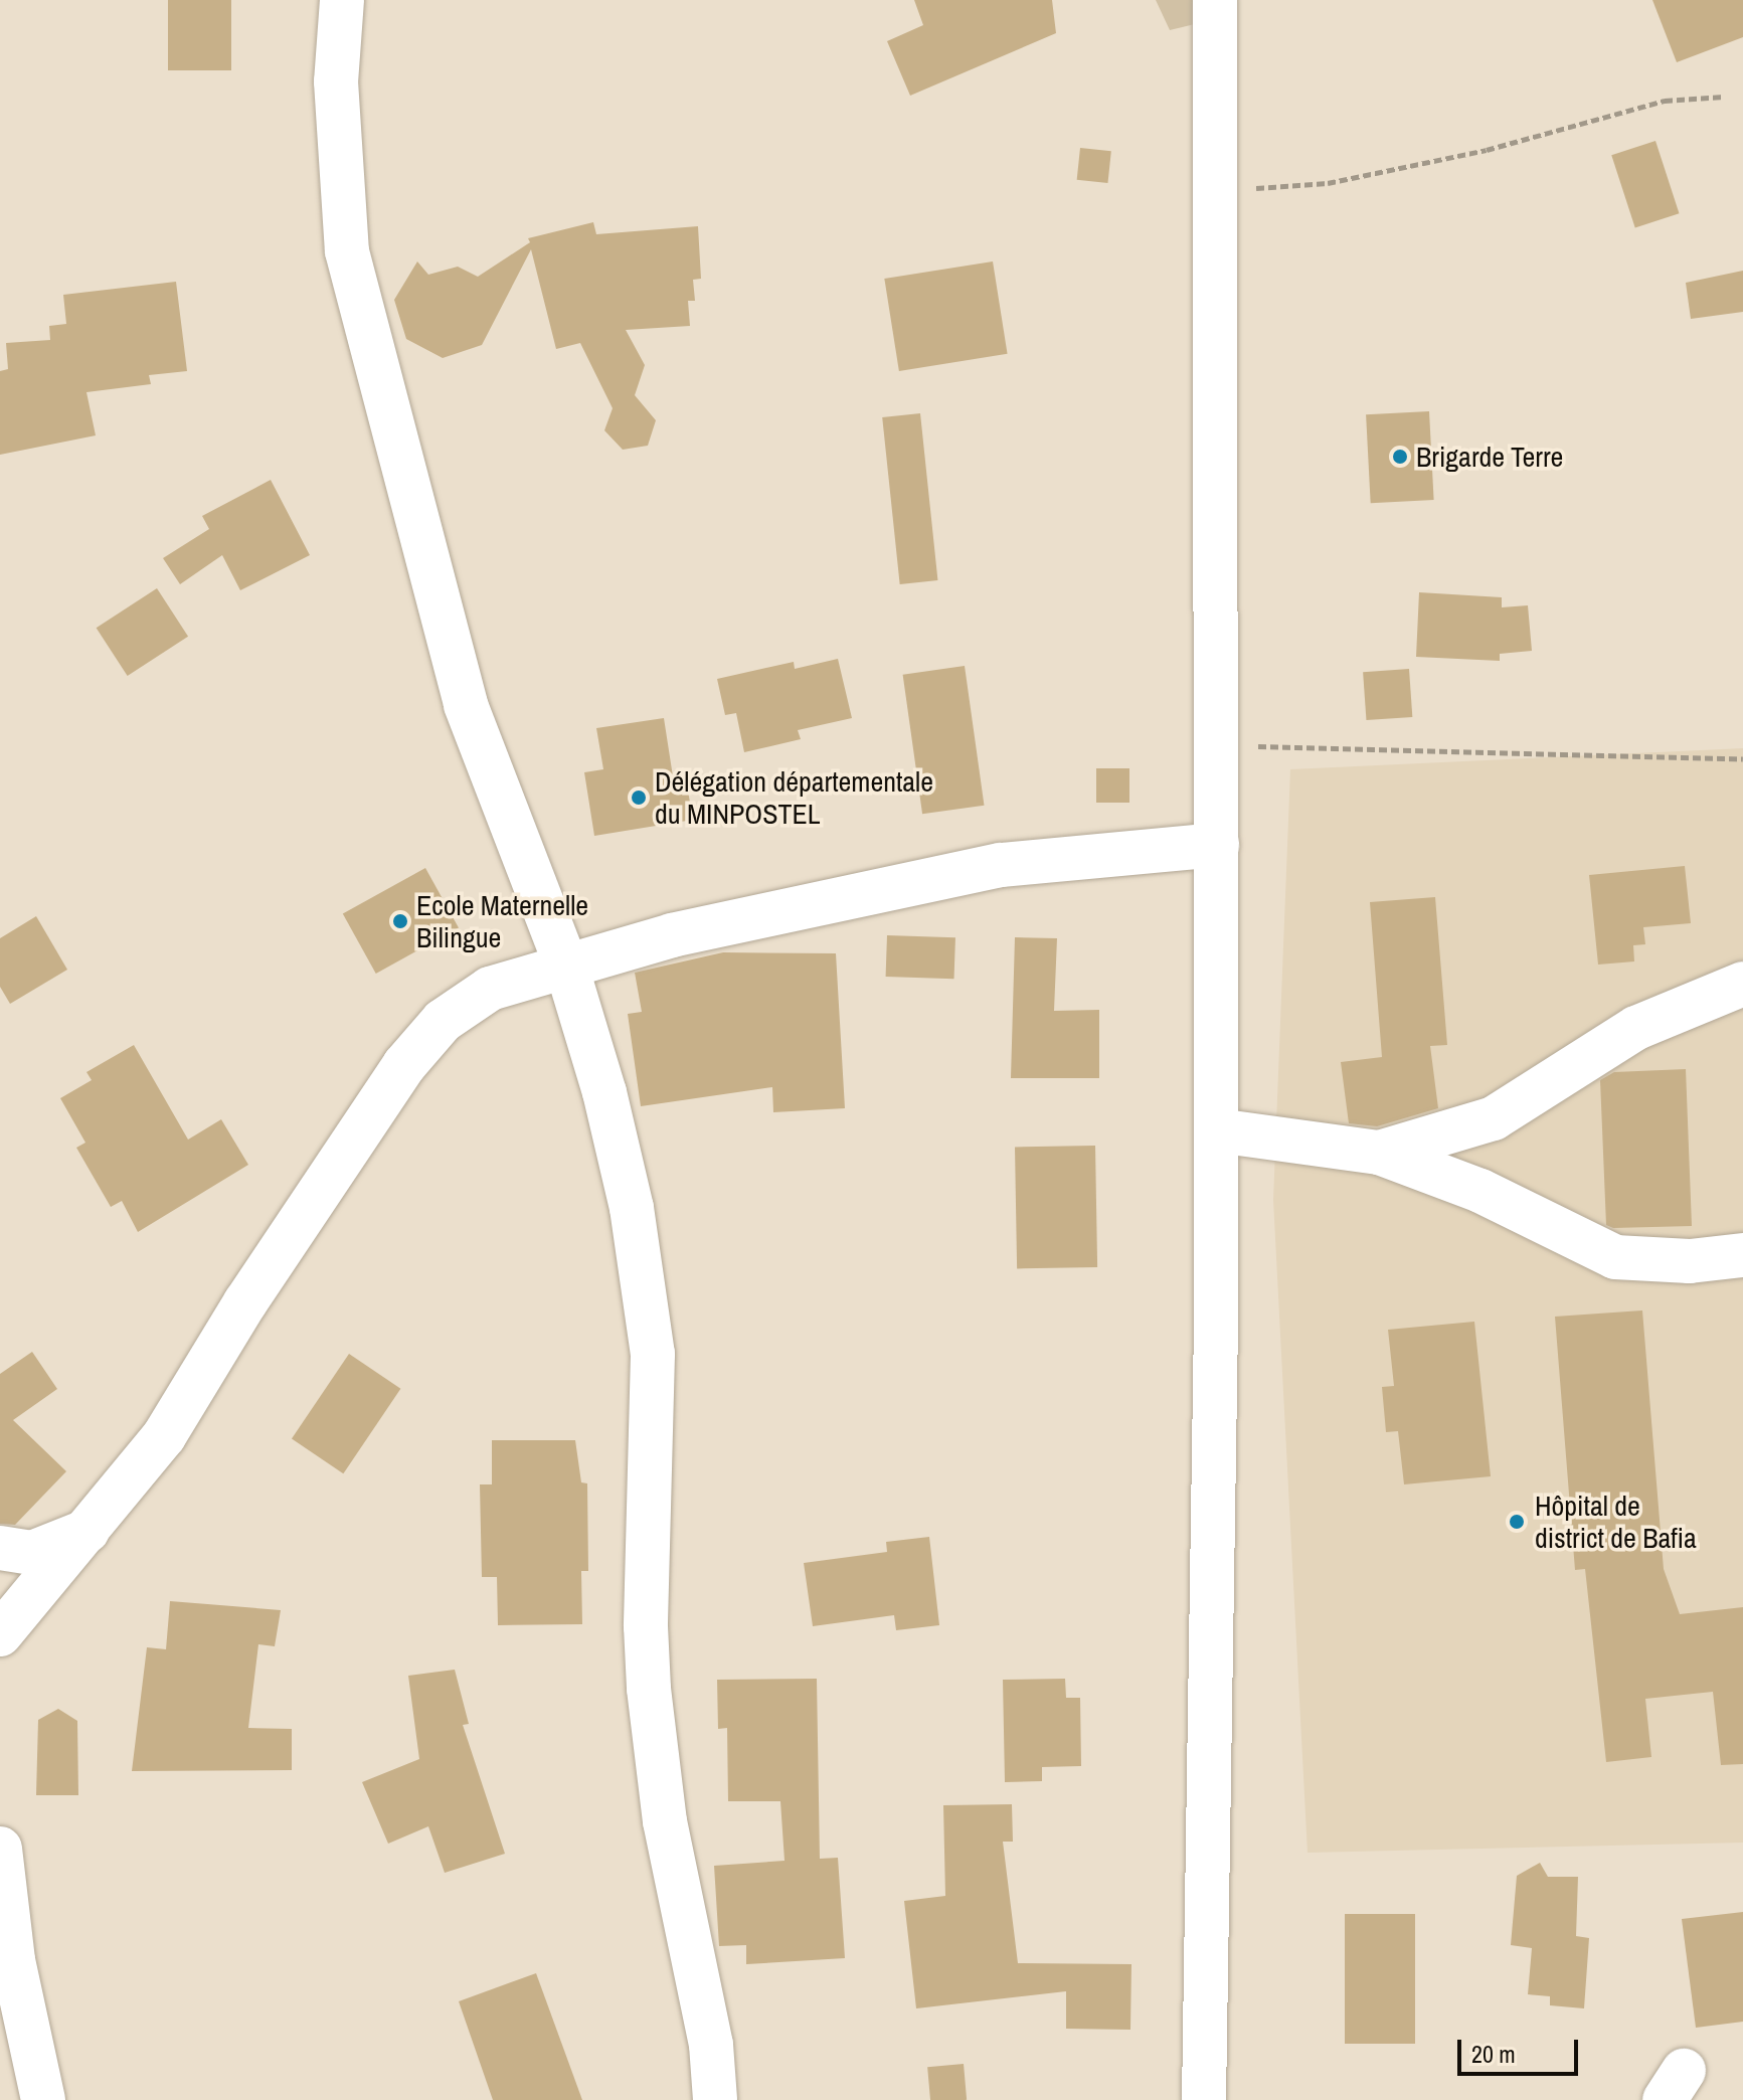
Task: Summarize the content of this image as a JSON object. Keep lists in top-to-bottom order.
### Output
{
  "places": [
    "Brigarde Terre",
    "Délégation départementale du MINPOSTEL",
    "Ecole Maternelle Bilingue",
    "Hôpital de district de Bafia"
  ],
  "scale_bar": "20 m"
}
